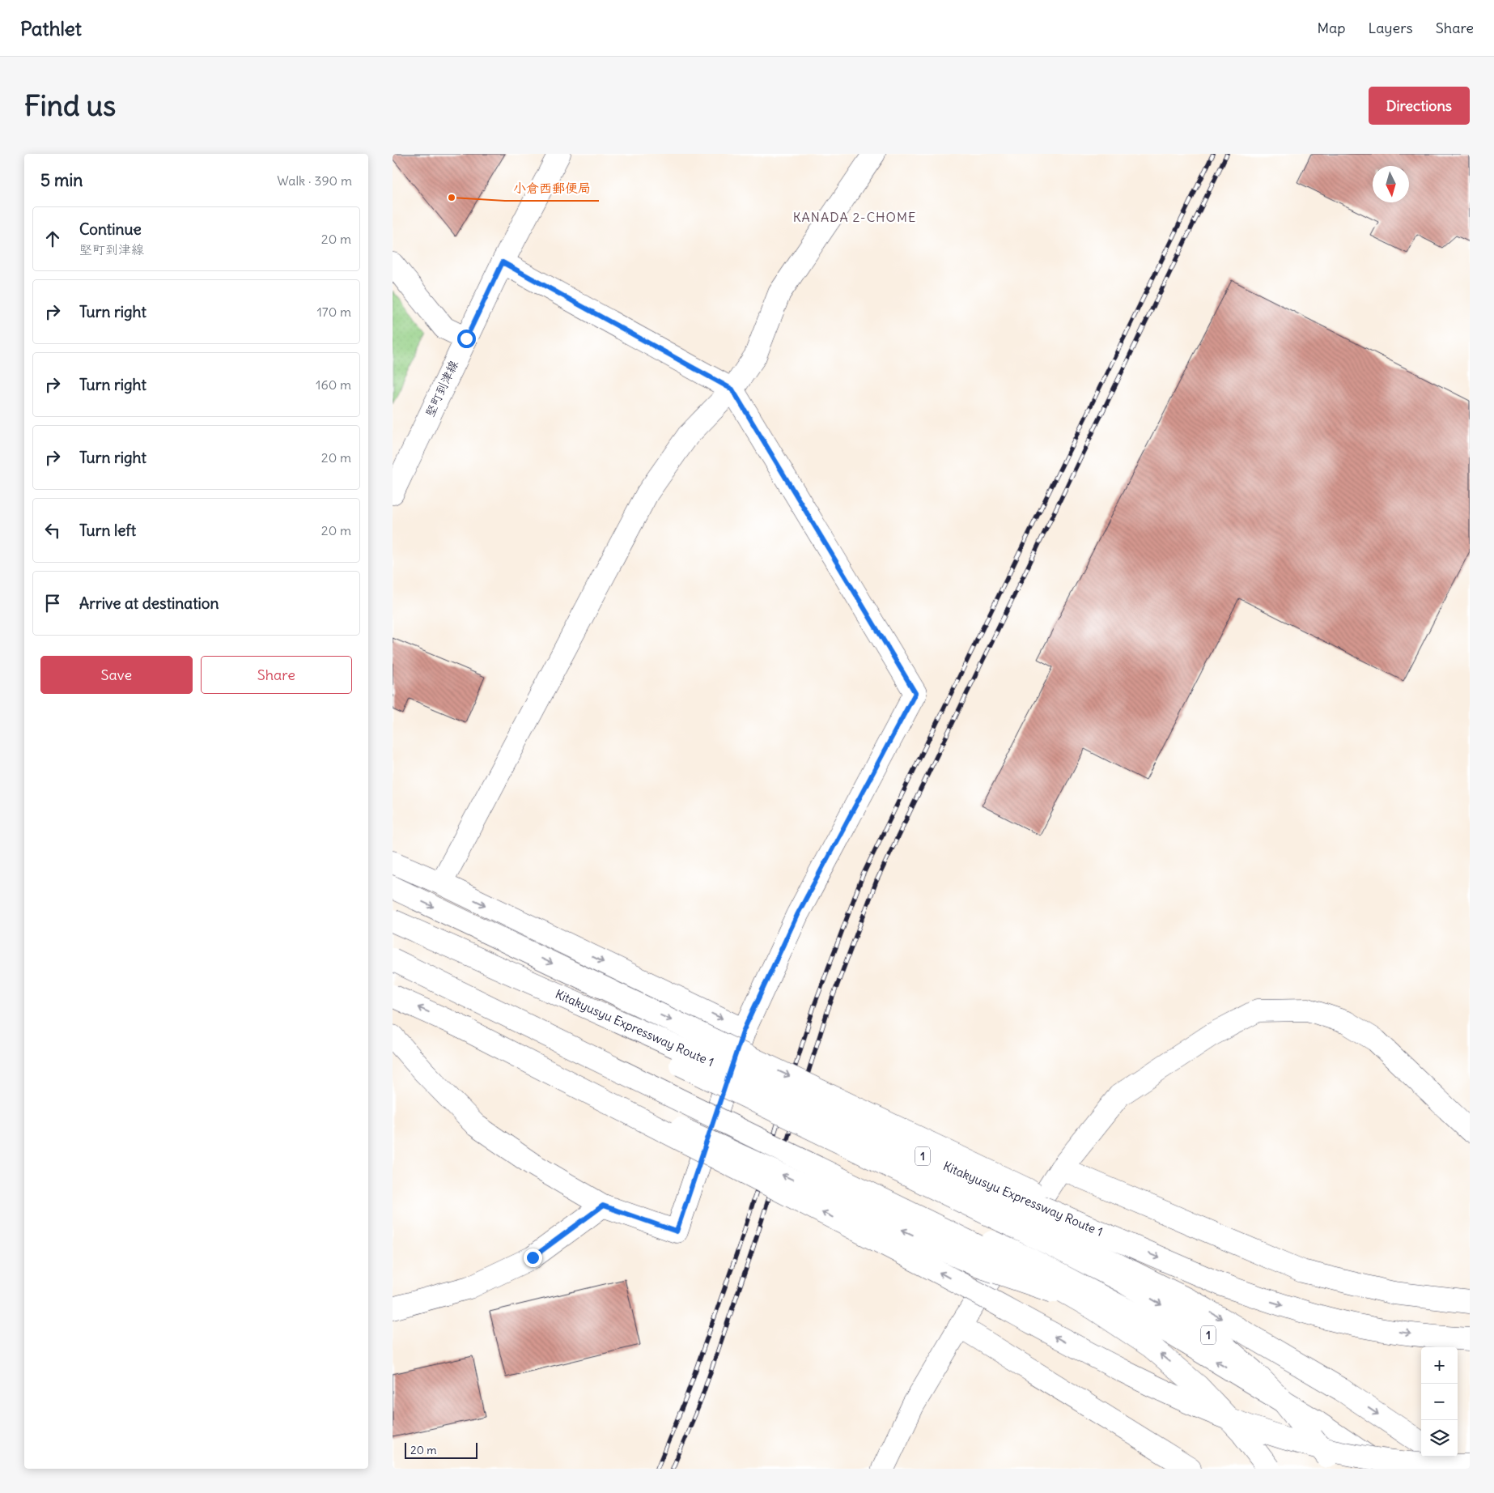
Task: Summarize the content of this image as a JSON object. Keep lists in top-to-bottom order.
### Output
{
  "streets": {
    "main road": ["堅町到津線", "Kitakyusyu Expressway Route 1", "1"]
  },
  "districts": ["KANADA 2-CHOME"],
  "places": ["小倉西郵便局"],
  "scale_bar": "20 m",
  "north": "bottom",
  "page": {
    "header": "Pathlet",
    "nav": ["Map", "Layers", "Share"],
    "buttons": [
      "Directions",
      ["Save", "Share"]
    ],
    "title": "Find us",
    "heading": ["5 min", "Walk · 390 m"],
    "list": [
      ["Continue", "堅町到津線", "20 m"],
      ["Turn right", "170 m"],
      ["Turn right", "160 m"],
      ["Turn right", "20 m"],
      ["Turn left", "20 m"],
      "Arrive at destination"
    ],
    "map_buttons": ["+", "−"],
    "scale": "20 m"
  }
}
